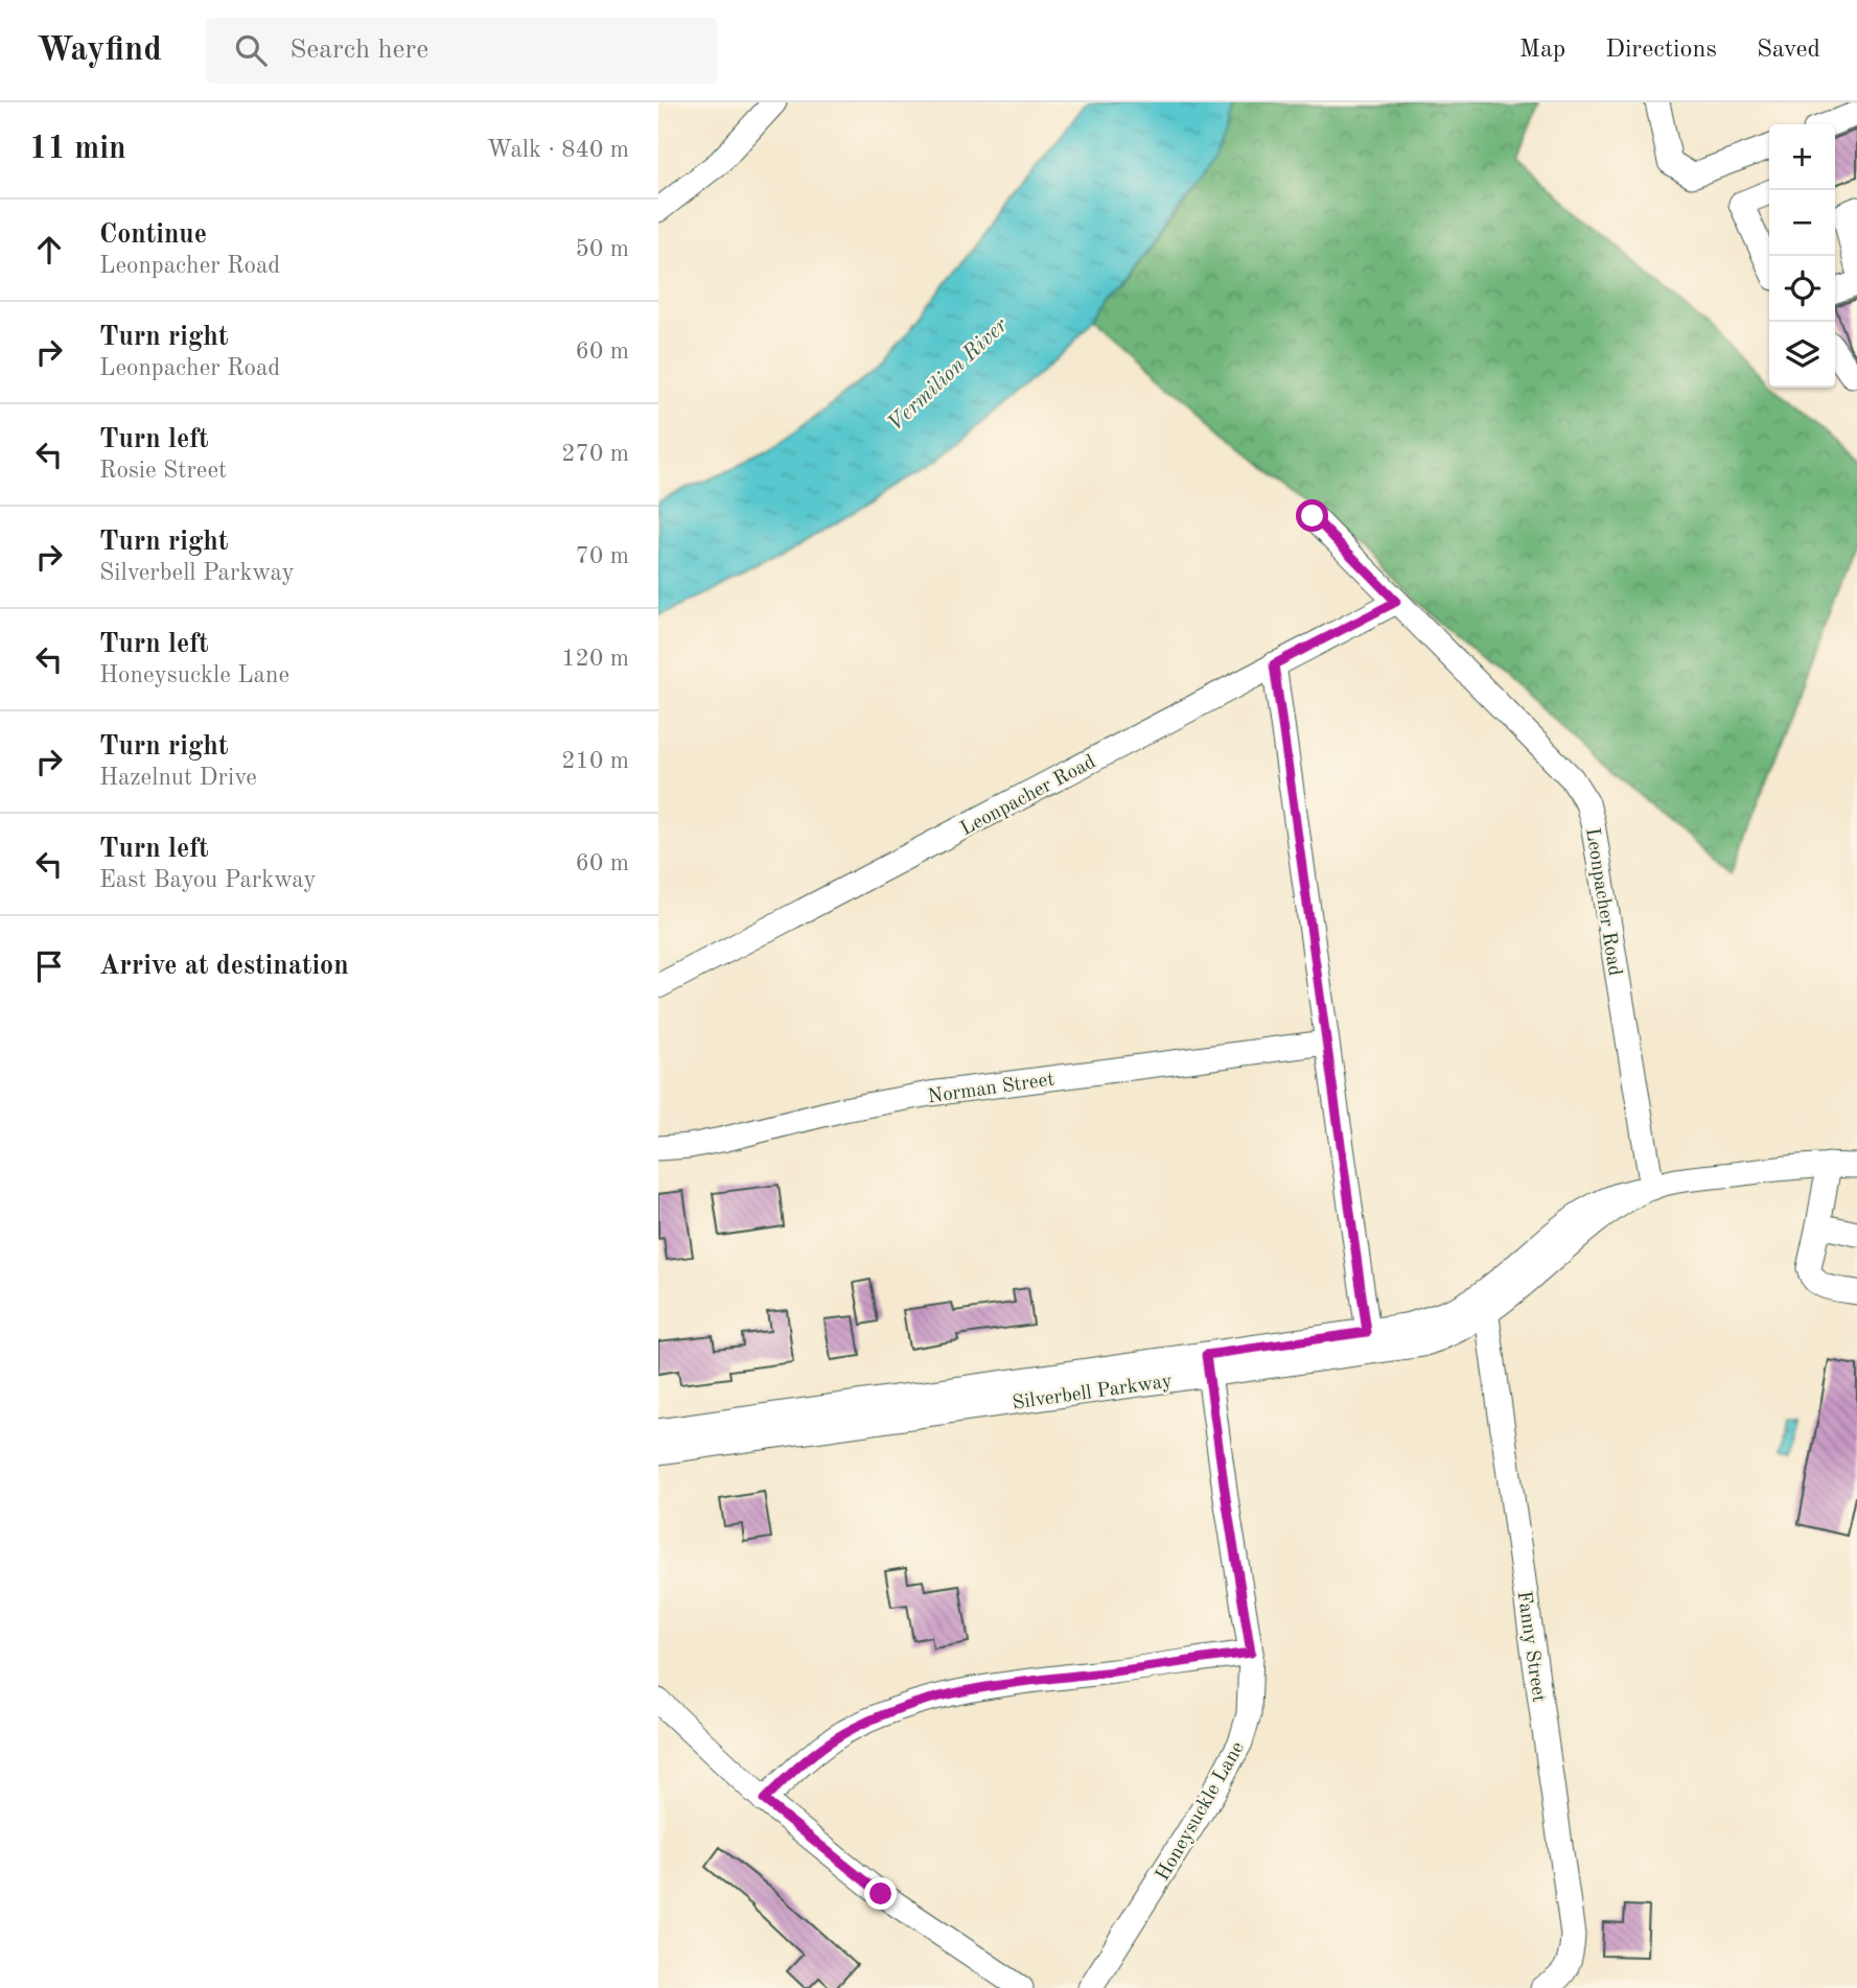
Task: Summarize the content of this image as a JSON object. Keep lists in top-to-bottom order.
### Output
{
  "streets": {
    "street": [
      "Leonpacher Road",
      "Norman Street",
      "Silverbell Parkway",
      "Fanny Street",
      "Honeysuckle Lane"
    ]
  },
  "crossings": [
    ["Leonpacher Road", "Silverbell Parkway"],
    ["Silverbell Parkway", "Fanny Street"],
    ["Silverbell Parkway", "Honeysuckle Lane"]
  ],
  "water": ["Vermilion River"],
  "page": {
    "header": "Wayfind",
    "search": "Search here",
    "nav": ["Map", "Directions", "Saved"],
    "heading": ["11 min", "Walk · 840 m"],
    "map_buttons": ["+", "−"],
    "list": [
      ["Continue", "Leonpacher Road", "50 m"],
      ["Turn right", "Leonpacher Road", "60 m"],
      ["Turn left", "Rosie Street", "270 m"],
      ["Turn right", "Silverbell Parkway", "70 m"],
      ["Turn left", "Honeysuckle Lane", "120 m"],
      ["Turn right", "Hazelnut Drive", "210 m"],
      ["Turn left", "East Bayou Parkway", "60 m"],
      "Arrive at destination"
    ]
  }
}
